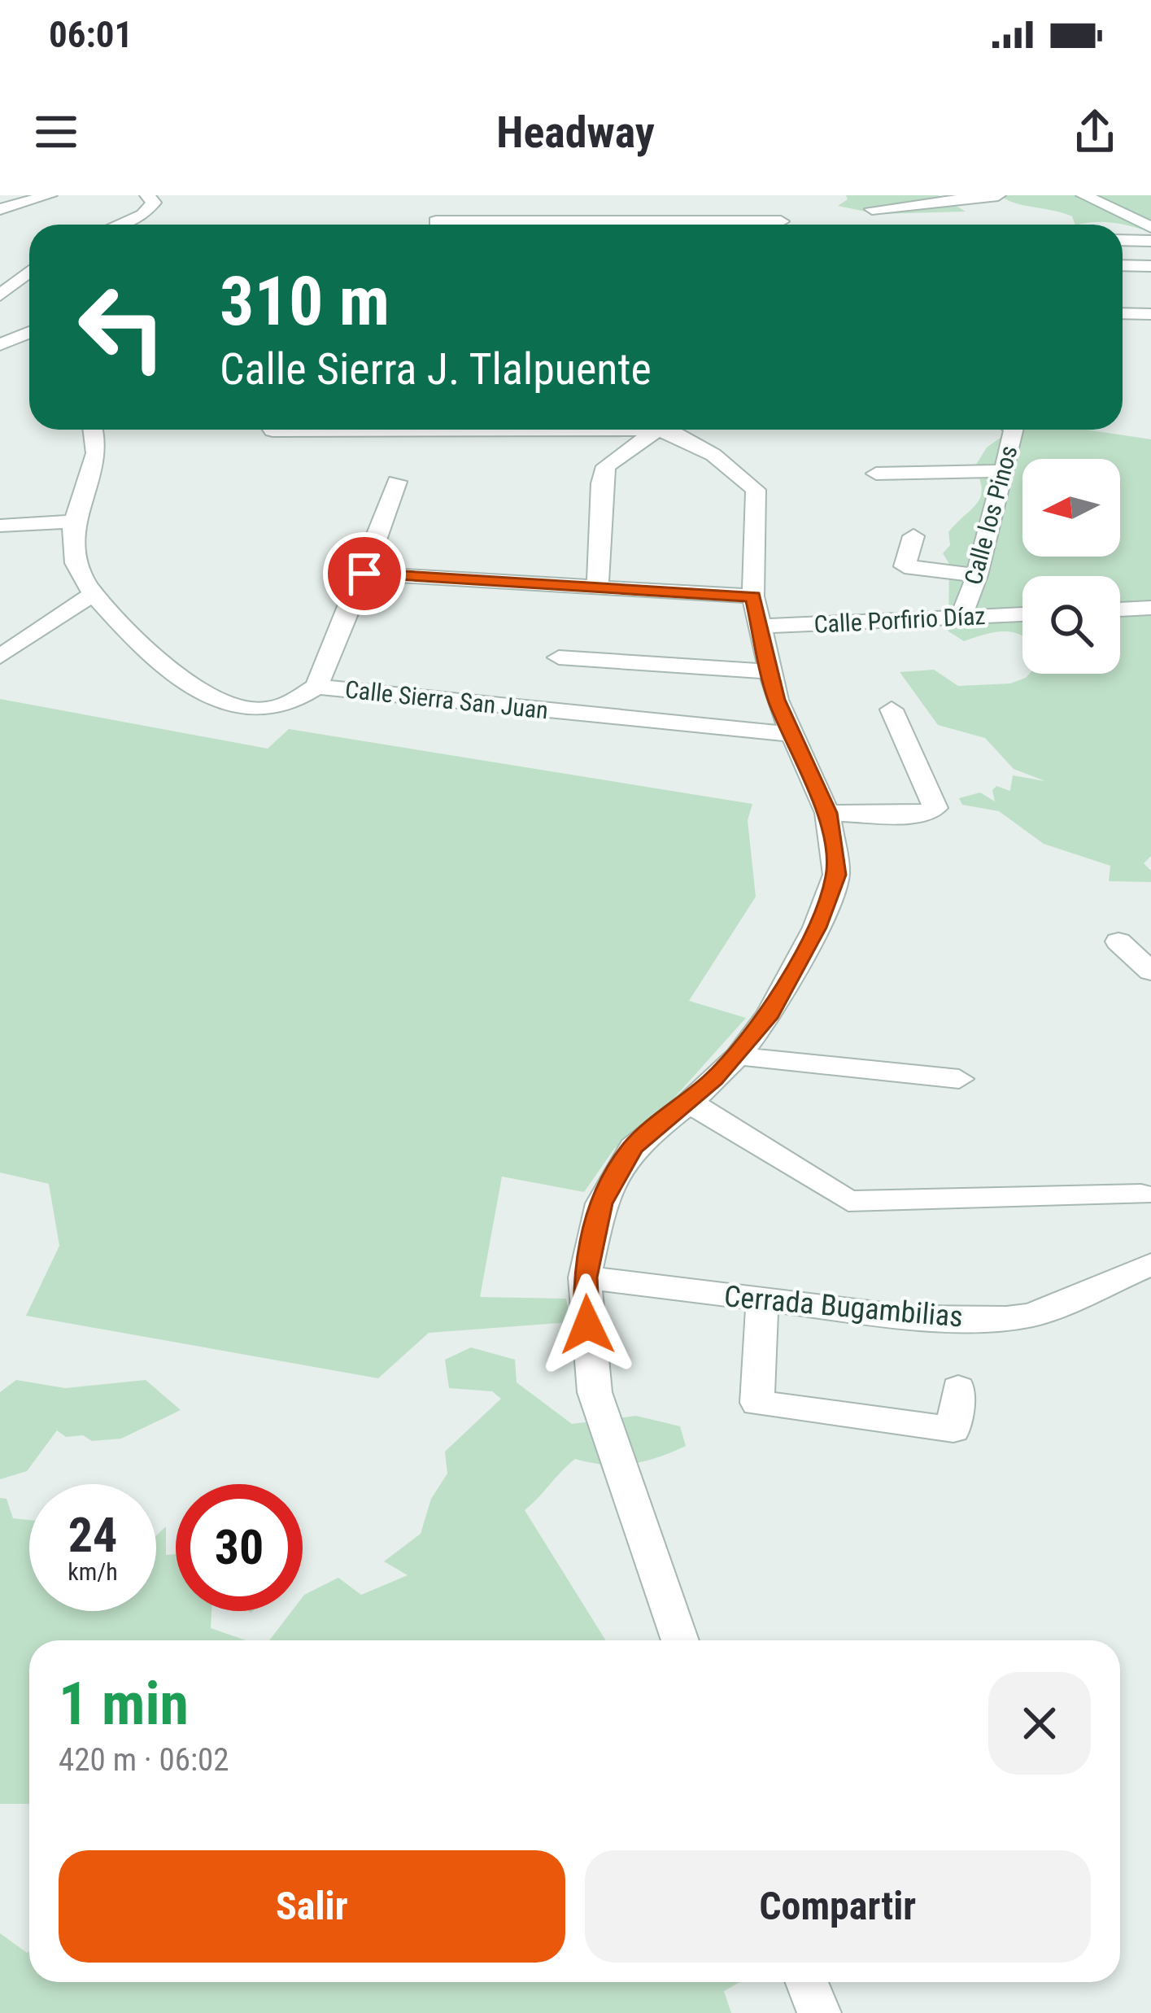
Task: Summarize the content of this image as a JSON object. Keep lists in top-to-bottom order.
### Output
{
  "streets": {
    "street": [
      "Calle los Pinos",
      "Calle Porfirio Díaz",
      "Calle Sierra San Juan",
      "Cerrada Bugambilias"
    ]
  },
  "crossings": [
    ["Calle los Pinos", "Calle Porfirio Díaz"]
  ],
  "north": "left",
  "page": {
    "status": "06:01",
    "header": "Headway",
    "turn": ["310 m", "Calle Sierra J. Tlalpuente"],
    "speed": "24 km/h",
    "limit": "30",
    "heading": ["1 min", "420 m · 06:02"],
    "buttons": ["Salir", "Compartir"]
  }
}
